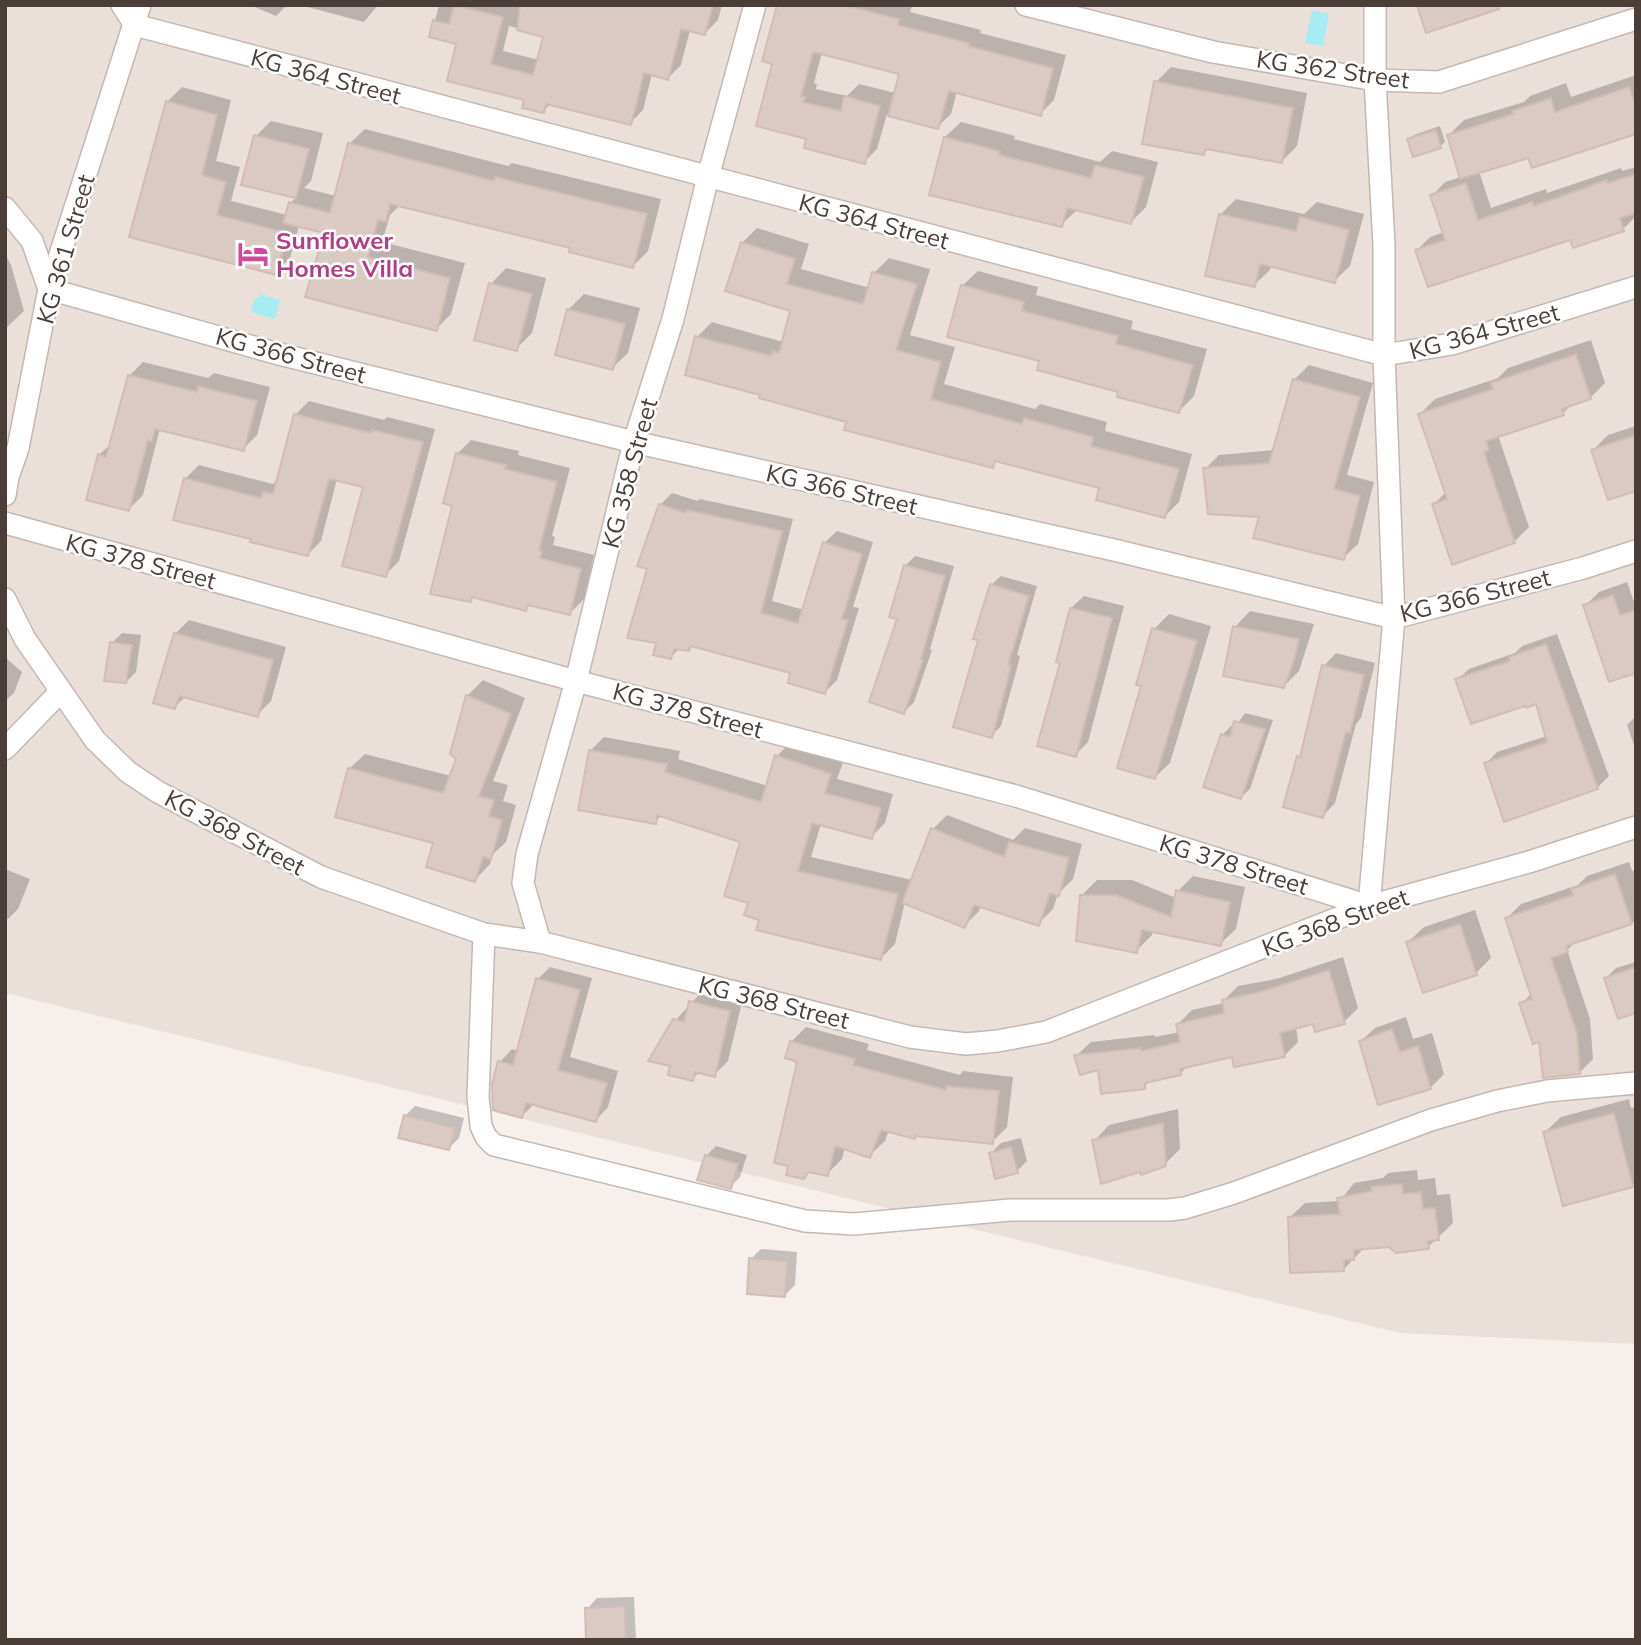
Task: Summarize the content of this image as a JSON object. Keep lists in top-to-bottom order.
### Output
{
  "streets": {
    "street": [
      "KG 362 Street",
      "KG 364 Street",
      "KG 361 Street",
      "KG 366 Street",
      "KG 358 Street",
      "KG 378 Street",
      "KG 368 Street"
    ]
  },
  "crossings": [
    ["KG 364 Street", "KG 361 Street"],
    ["KG 364 Street", "KG 358 Street"],
    ["KG 361 Street", "KG 366 Street"],
    ["KG 366 Street", "KG 358 Street"],
    ["KG 358 Street", "KG 378 Street"],
    ["KG 358 Street", "KG 368 Street"],
    ["KG 378 Street", "KG 368 Street"]
  ],
  "places": {
    "hotel": ["Sunflower Homes Villa"]
  }
}
